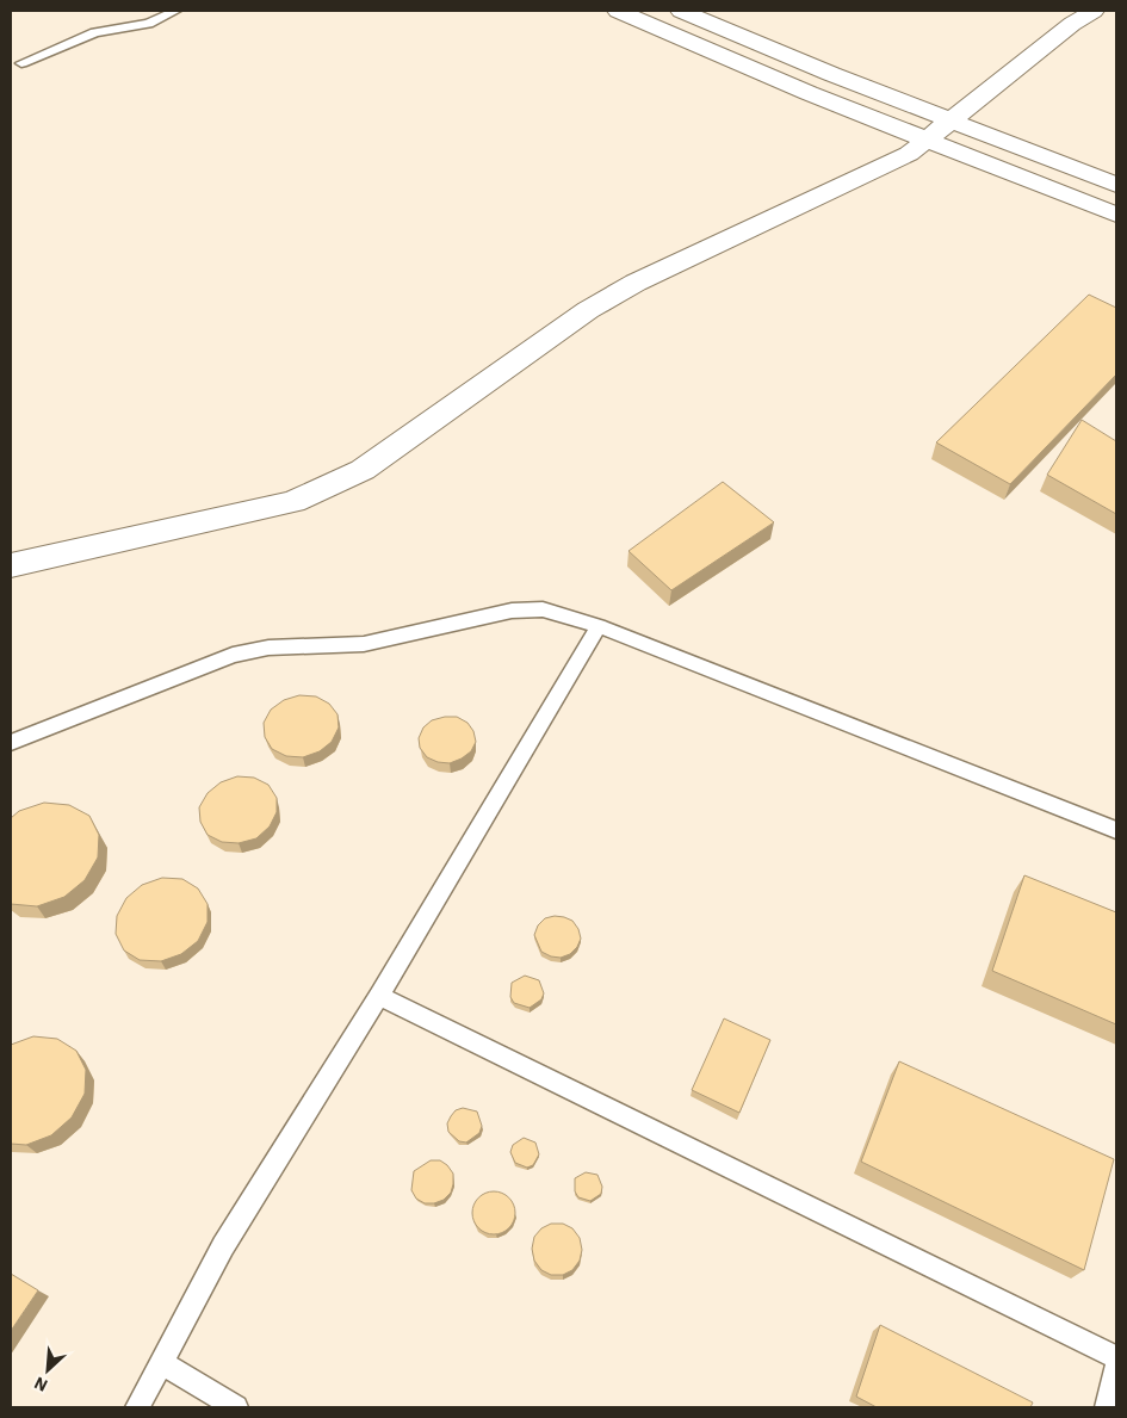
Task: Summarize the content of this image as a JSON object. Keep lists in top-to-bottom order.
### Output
{
  "north": "bottom left"
}
